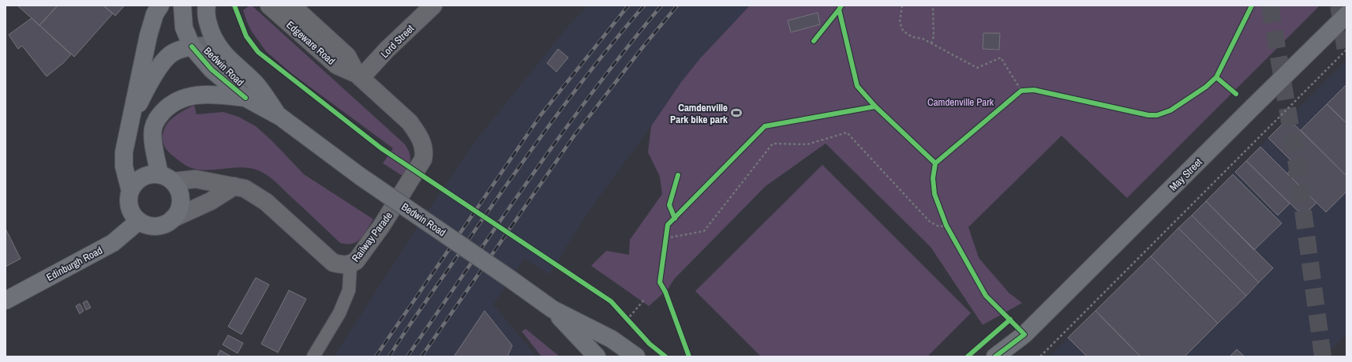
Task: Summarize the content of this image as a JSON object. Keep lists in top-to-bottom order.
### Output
{
  "streets": {
    "main road": ["Bedwin Road", "May Street", "Edinburgh Road"],
    "street": ["Lord Street", "Edgeware Road", "Railway Parade"]
  },
  "crossings": [
    ["Lord Street", "Edgeware Road"],
    ["Edgeware Road", "Railway Parade"],
    ["Railway Parade", "Edinburgh Road"]
  ],
  "parks": ["Camdenville Park"],
  "places": {
    "sports": ["Camdenville Park bike park"]
  }
}
